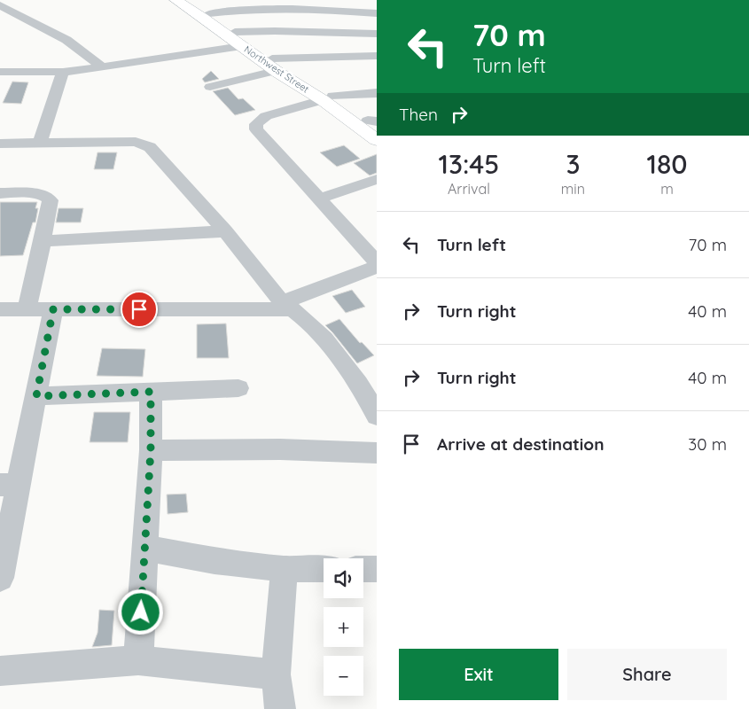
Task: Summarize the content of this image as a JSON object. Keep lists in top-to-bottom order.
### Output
{
  "streets": {
    "main road": ["Northwest Street"]
  },
  "page": {
    "turn": ["70 m", "Turn left"],
    "then": "Then",
    "eta": [
      "13:45",
      "Arrival",
      "3",
      "min",
      "180",
      "m"
    ],
    "list": [
      {
        "name": "Turn left",
        "value": "70 m"
      },
      {
        "name": "Turn right",
        "value": "40 m"
      },
      {
        "name": "Turn right",
        "value": "40 m"
      },
      {
        "name": "Arrive at destination",
        "value": "30 m"
      }
    ],
    "map_buttons": ["+", "−"],
    "buttons": ["Exit", "Share"]
  }
}
